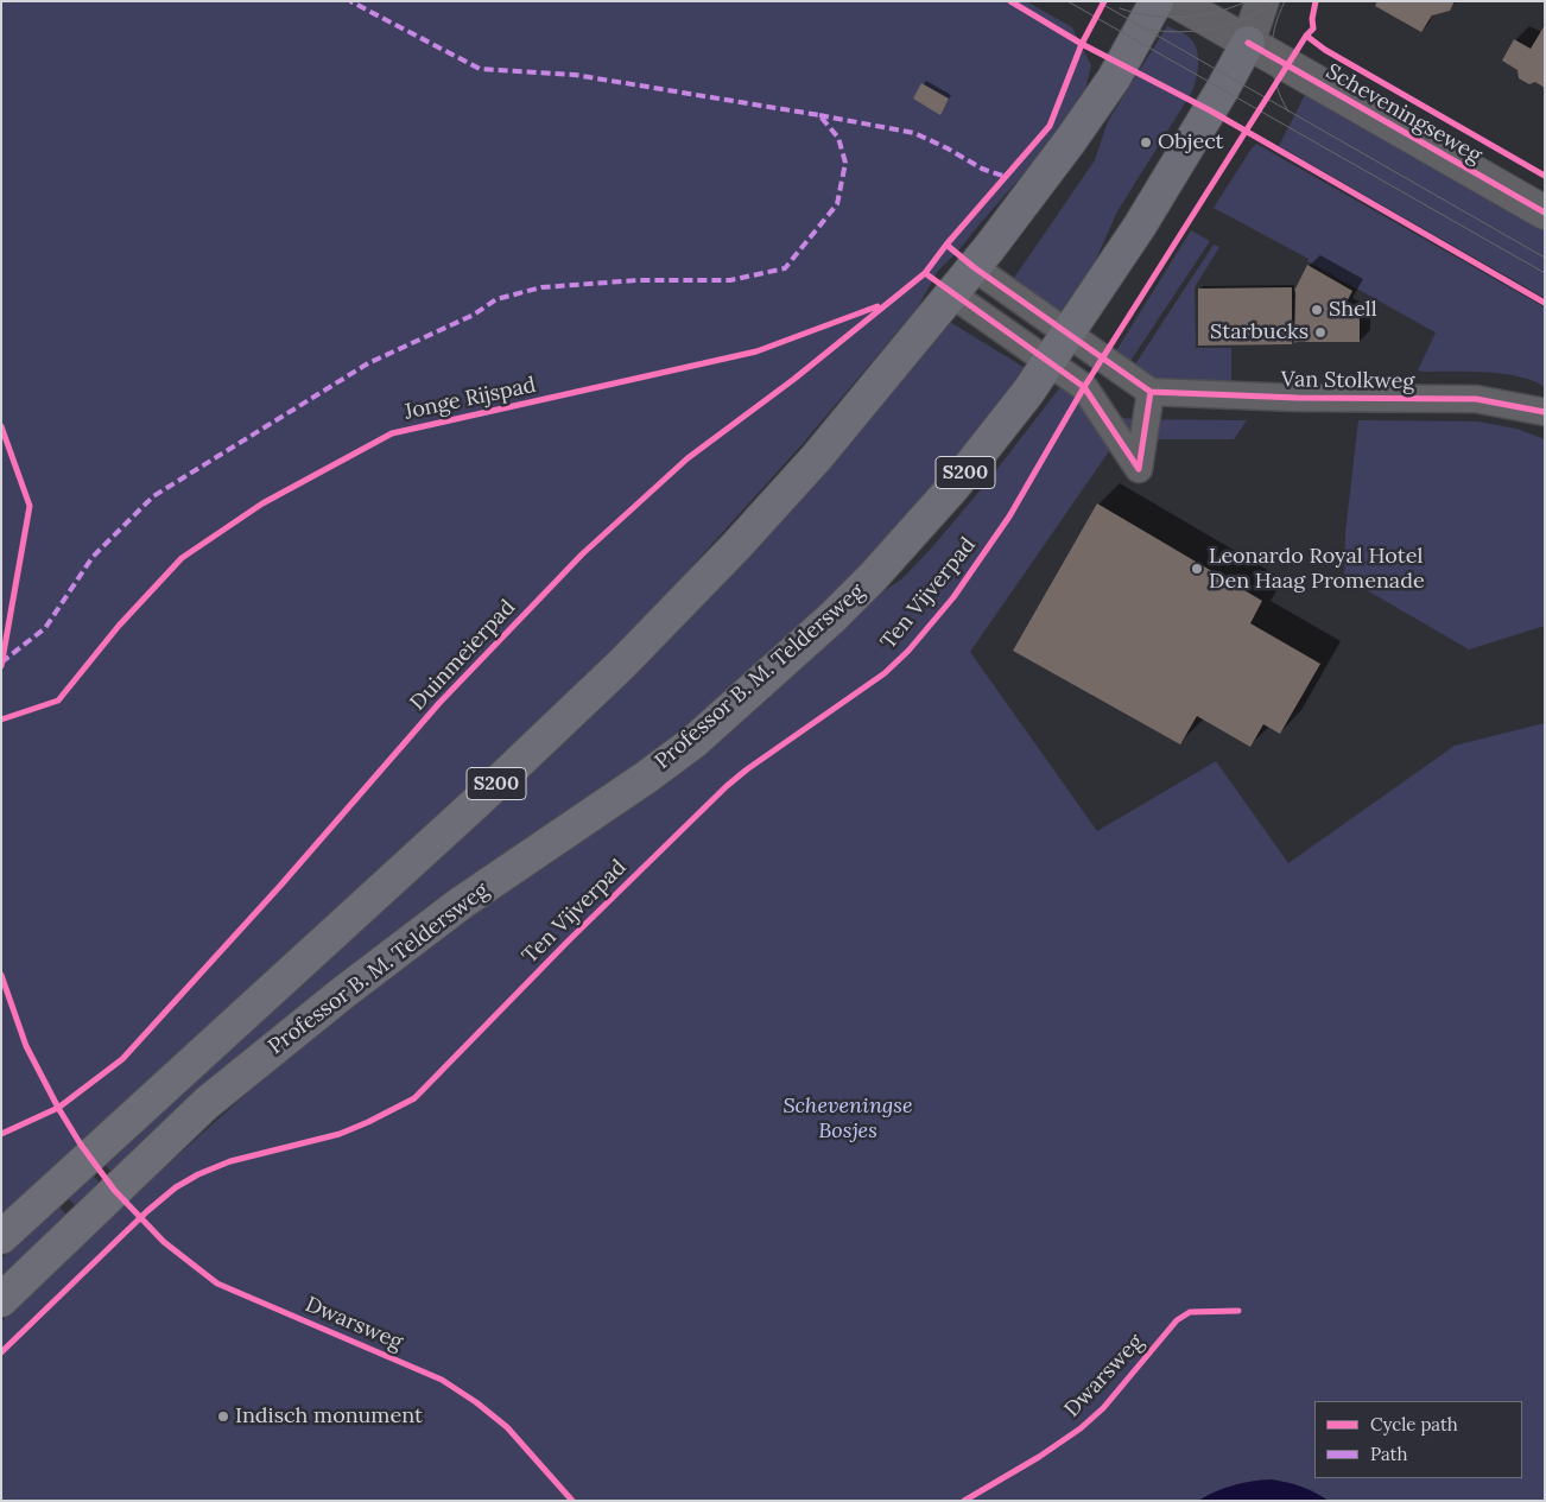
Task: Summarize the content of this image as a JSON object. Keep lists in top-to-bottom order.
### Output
{
  "streets": {
    "main road": ["S200", "Professor B. M. Teldersweg"],
    "street": ["Scheveningseweg", "Van Stolkweg"],
    "cycle path": [
      "Jonge Rijspad",
      "Ten Vijverpad",
      "Duinmeierpad",
      "Dwarsweg"
    ]
  },
  "crossings": [
    ["Scheveningseweg", "S200"],
    ["Scheveningseweg", "Professor B. M. Teldersweg"],
    ["S200", "Professor B. M. Teldersweg"]
  ],
  "parks": ["Scheveningse Bosjes"],
  "places": [
    "Object",
    "Shell",
    "Starbucks",
    "Leonardo Royal Hotel Den Haag Promenade",
    "Indisch monument"
  ],
  "legend": ["Cycle path", "Path"]
}
